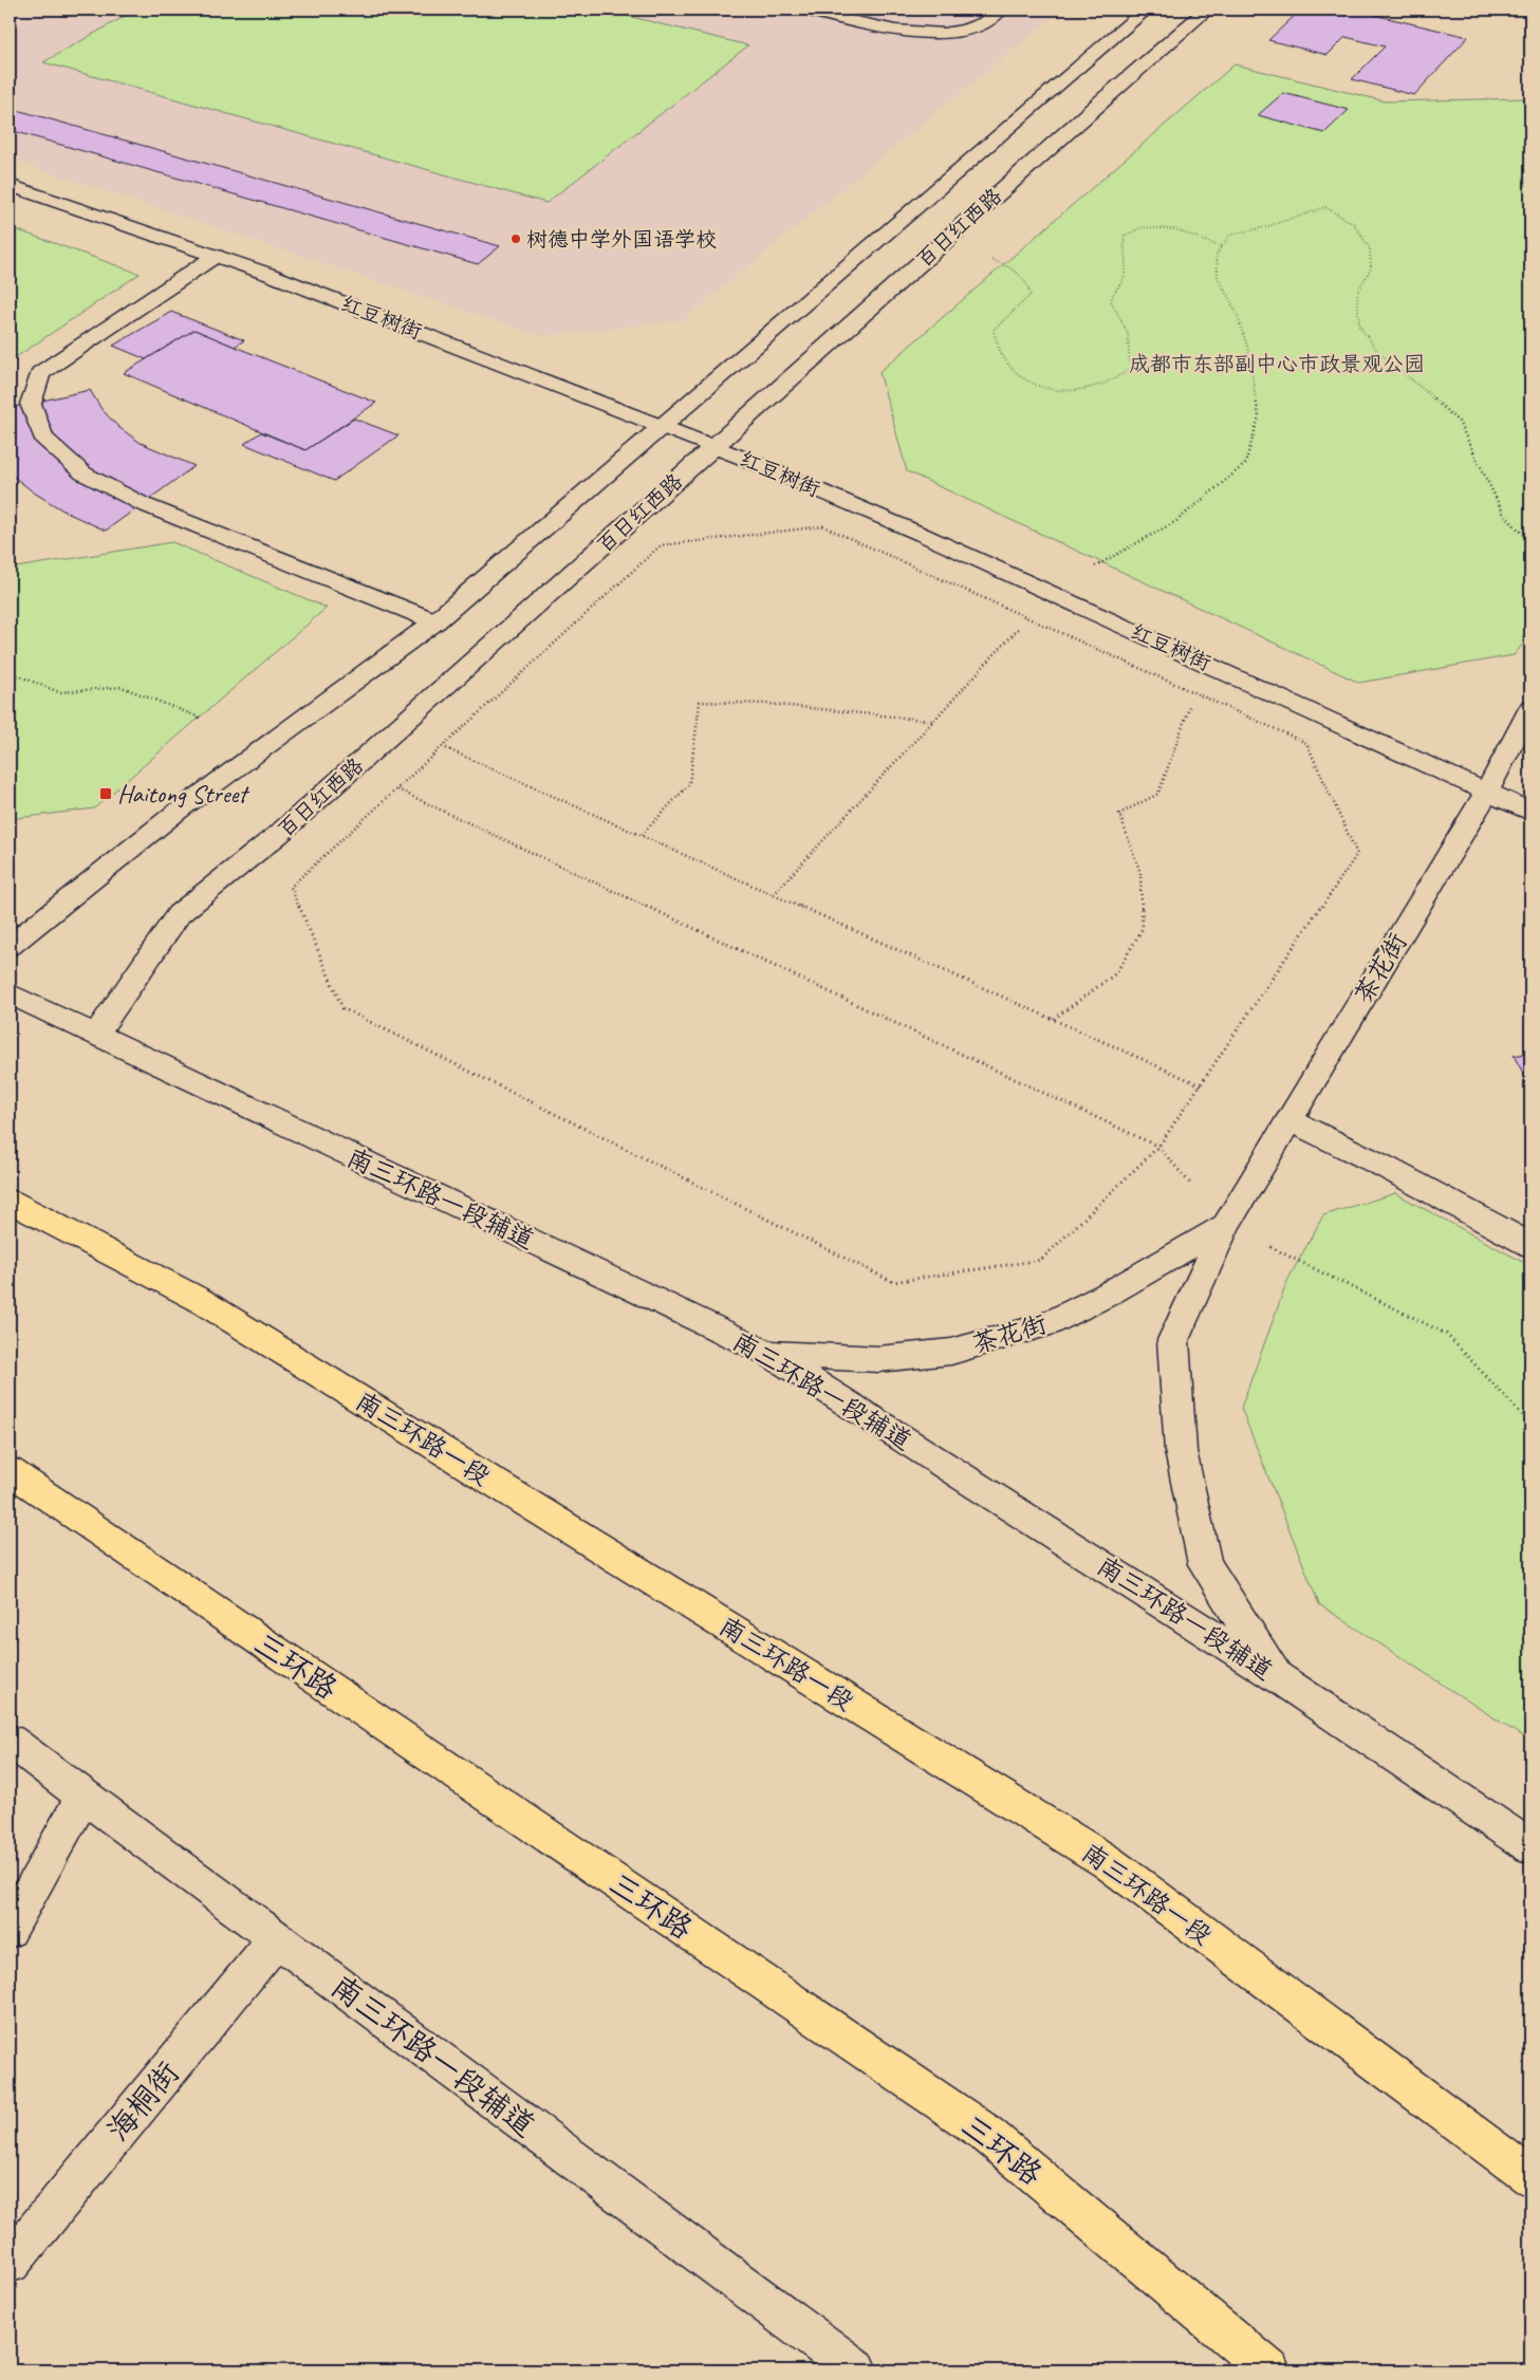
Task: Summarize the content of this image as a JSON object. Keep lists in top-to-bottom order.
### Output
{
  "streets": {
    "highway": ["南三环路一段", "三环路"],
    "street": [
      "百日红西路",
      "红豆树街",
      "茶花街",
      "南三环路一段辅道",
      "海桐街"
    ]
  },
  "crossings": [
    ["百日红西路", "红豆树街"],
    ["百日红西路", "南三环路一段辅道"],
    ["红豆树街", "茶花街"],
    ["茶花街", "南三环路一段辅道"],
    ["南三环路一段辅道", "海桐街"]
  ],
  "parks": ["成都市东部副中心市政景观公园"],
  "places": {
    "other": ["树德中学外国语学校"],
    "transit": ["Haitong Street"]
  }
}
